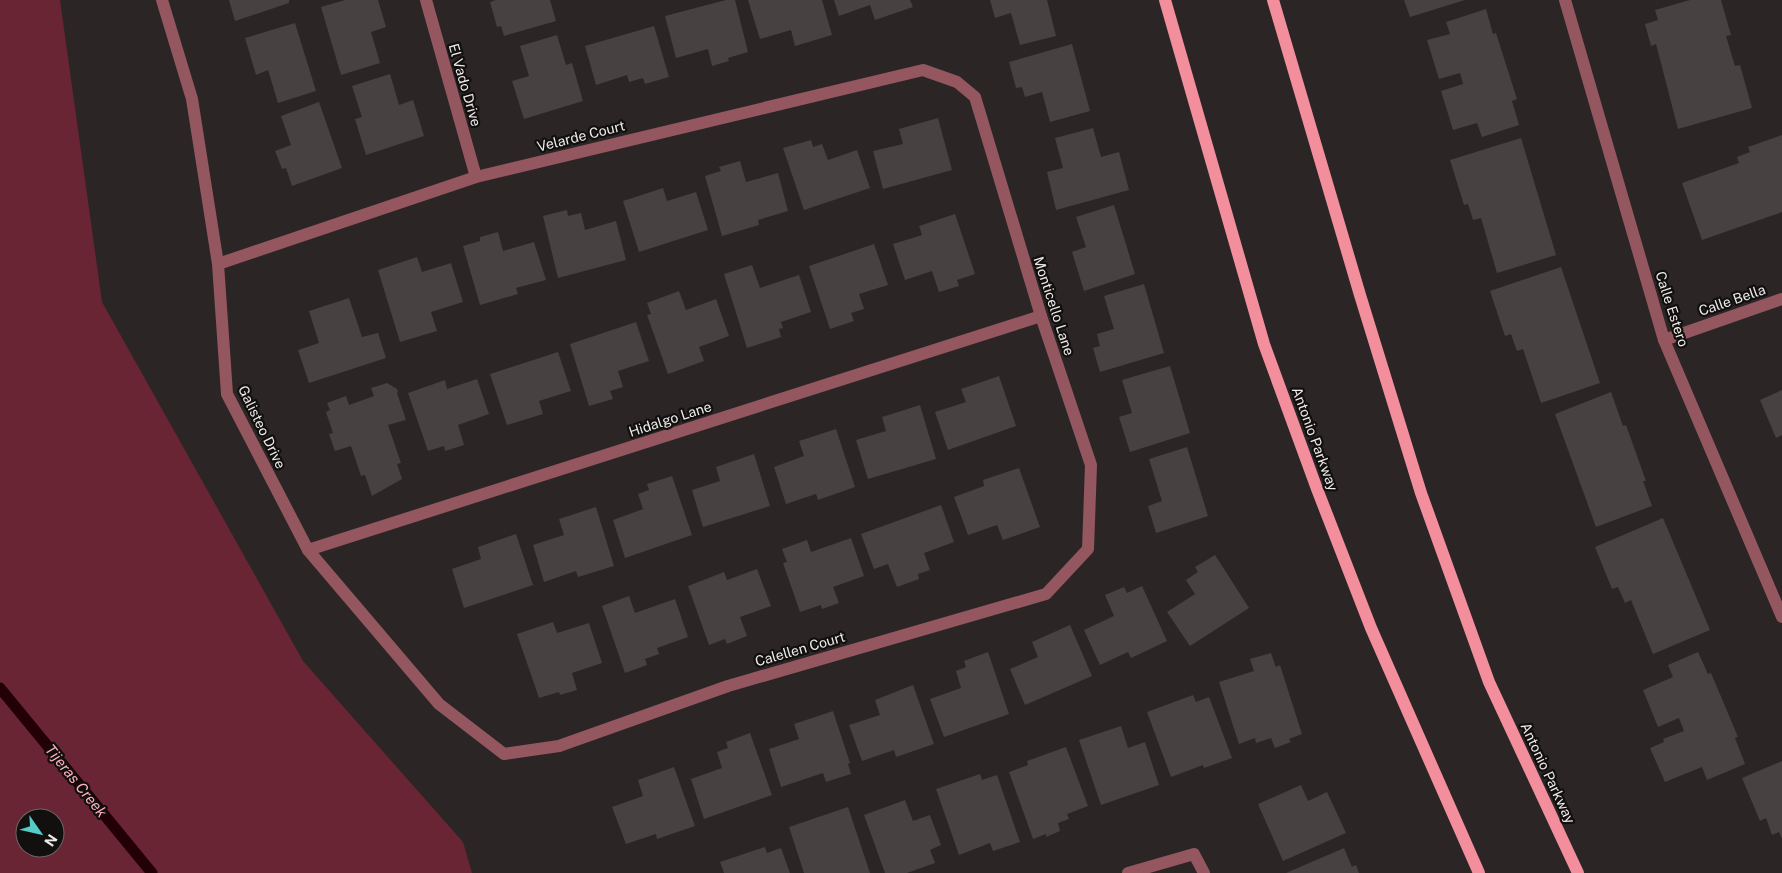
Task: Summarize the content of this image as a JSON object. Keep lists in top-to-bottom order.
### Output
{
  "streets": {
    "main road": ["Antonio Parkway"],
    "street": [
      "El Vado Drive",
      "Velarde Court",
      "Calle Bella",
      "Monticello Lane",
      "Calle Estero",
      "Hidalgo Lane",
      "Galisteo Drive",
      "Calellen Court"
    ]
  },
  "crossings": [
    ["El Vado Drive", "Velarde Court"],
    ["Velarde Court", "Monticello Lane"],
    ["Velarde Court", "Galisteo Drive"],
    ["Calle Bella", "Calle Estero"],
    ["Monticello Lane", "Hidalgo Lane"],
    ["Monticello Lane", "Calellen Court"],
    ["Hidalgo Lane", "Galisteo Drive"],
    ["Galisteo Drive", "Calellen Court"]
  ],
  "water": ["Tijeras Creek"],
  "north": "bottom right"
}
